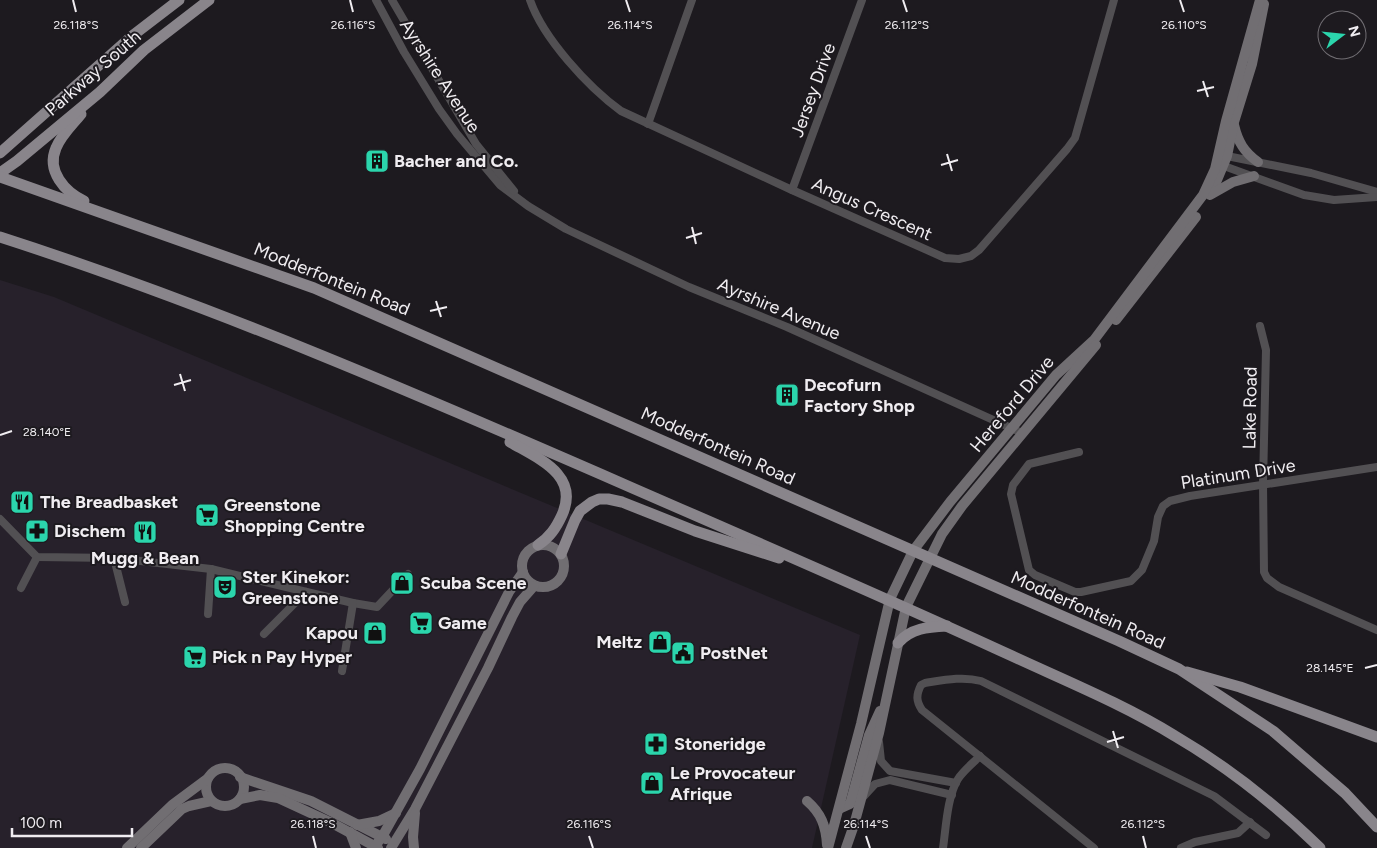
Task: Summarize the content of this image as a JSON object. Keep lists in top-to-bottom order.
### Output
{
  "streets": {
    "main road": ["Parkway South", "Modderfontein Road"],
    "street": [
      "Ayrshire Avenue",
      "Jersey Drive",
      "Angus Crescent",
      "Hereford Drive",
      "Lake Road",
      "Platinum Drive"
    ]
  },
  "crossings": [
    ["Parkway South", "Modderfontein Road"],
    ["Ayrshire Avenue", "Hereford Drive"],
    ["Jersey Drive", "Angus Crescent"],
    ["Modderfontein Road", "Hereford Drive"],
    ["Lake Road", "Platinum Drive"]
  ],
  "places": {
    "building": ["Bacher and Co.", "Decofurn Factory Shop"],
    "restaurant": ["The Breadbasket", "Mugg & Bean"],
    "supermarket": ["Greenstone Shopping Centre", "Game", "Pick n Pay Hyper"],
    "pharmacy": ["Dischem", "Stoneridge"],
    "shop": [
      "Scuba Scene",
      "Kapou",
      "Meltz",
      "Le Provocateur Afrique"
    ],
    "theatre": ["Ster Kinekor: Greenstone"],
    "public building": ["PostNet"]
  },
  "scale_bar": "100 m",
  "north": "right",
  "coordinates": [
    "26.118°S",
    "26.116°S",
    "26.114°S",
    "26.112°S",
    "26.110°S",
    "28.140°E",
    "28.145°E"
  ]
}
